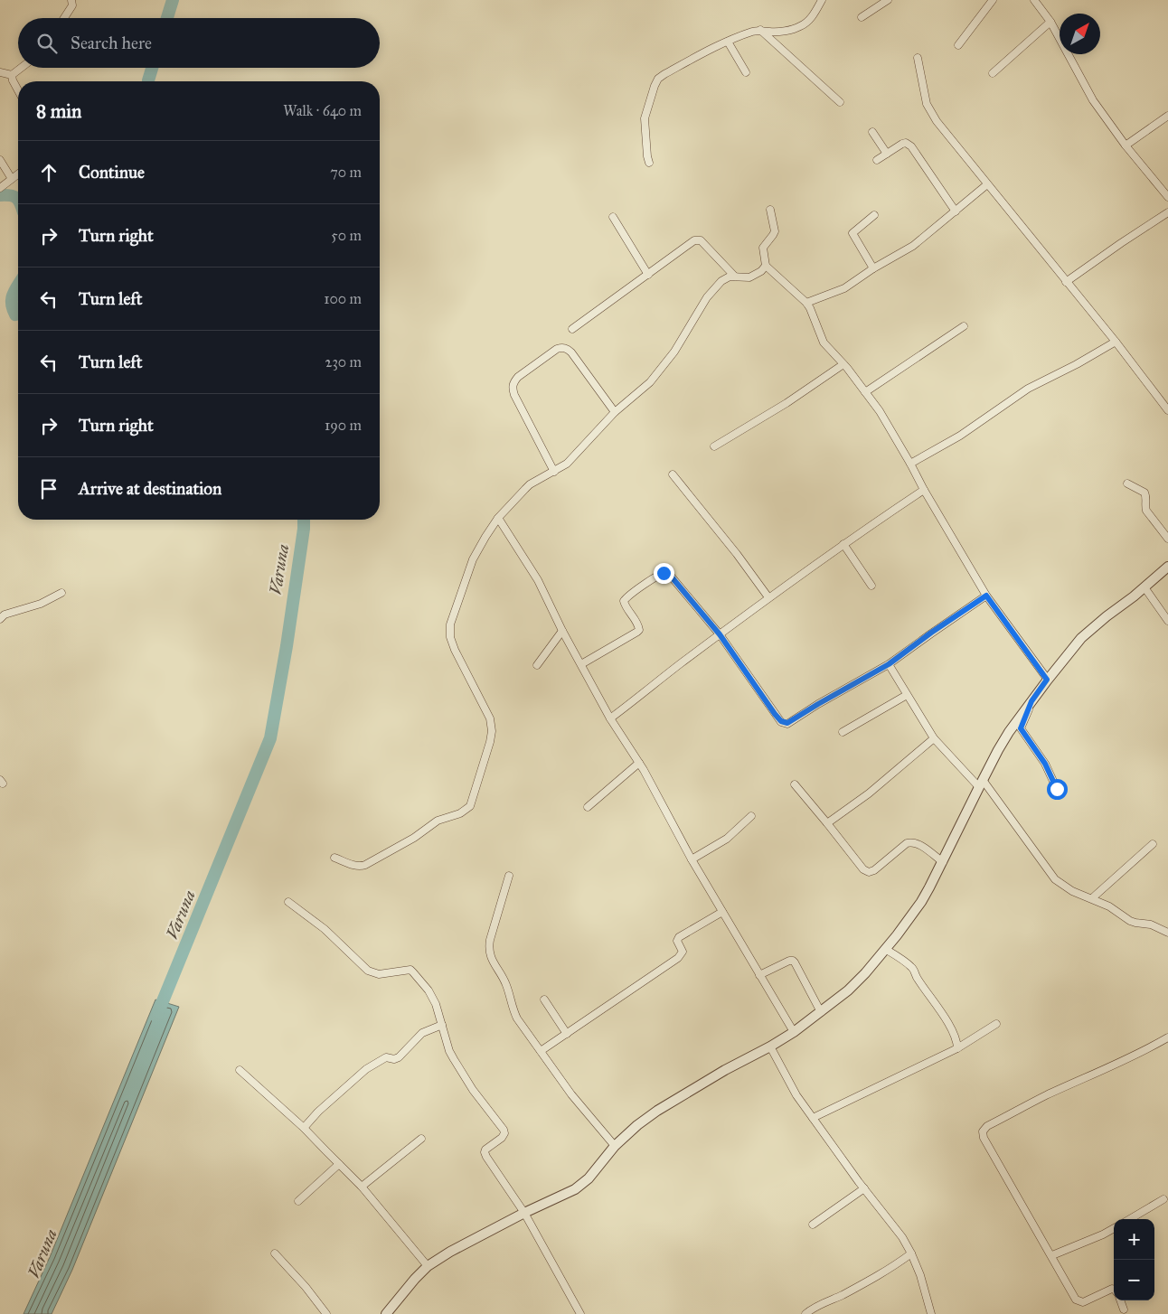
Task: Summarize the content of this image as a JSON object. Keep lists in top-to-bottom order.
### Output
{
  "water": ["Varuna"],
  "north": "top right",
  "page": {
    "search": "Search here",
    "heading": ["8 min", "Walk · 640 m"],
    "list": [
      ["Continue", "70 m"],
      ["Turn right", "50 m"],
      ["Turn left", "100 m"],
      ["Turn left", "230 m"],
      ["Turn right", "190 m"],
      "Arrive at destination"
    ],
    "map_buttons": ["+", "−"]
  }
}
